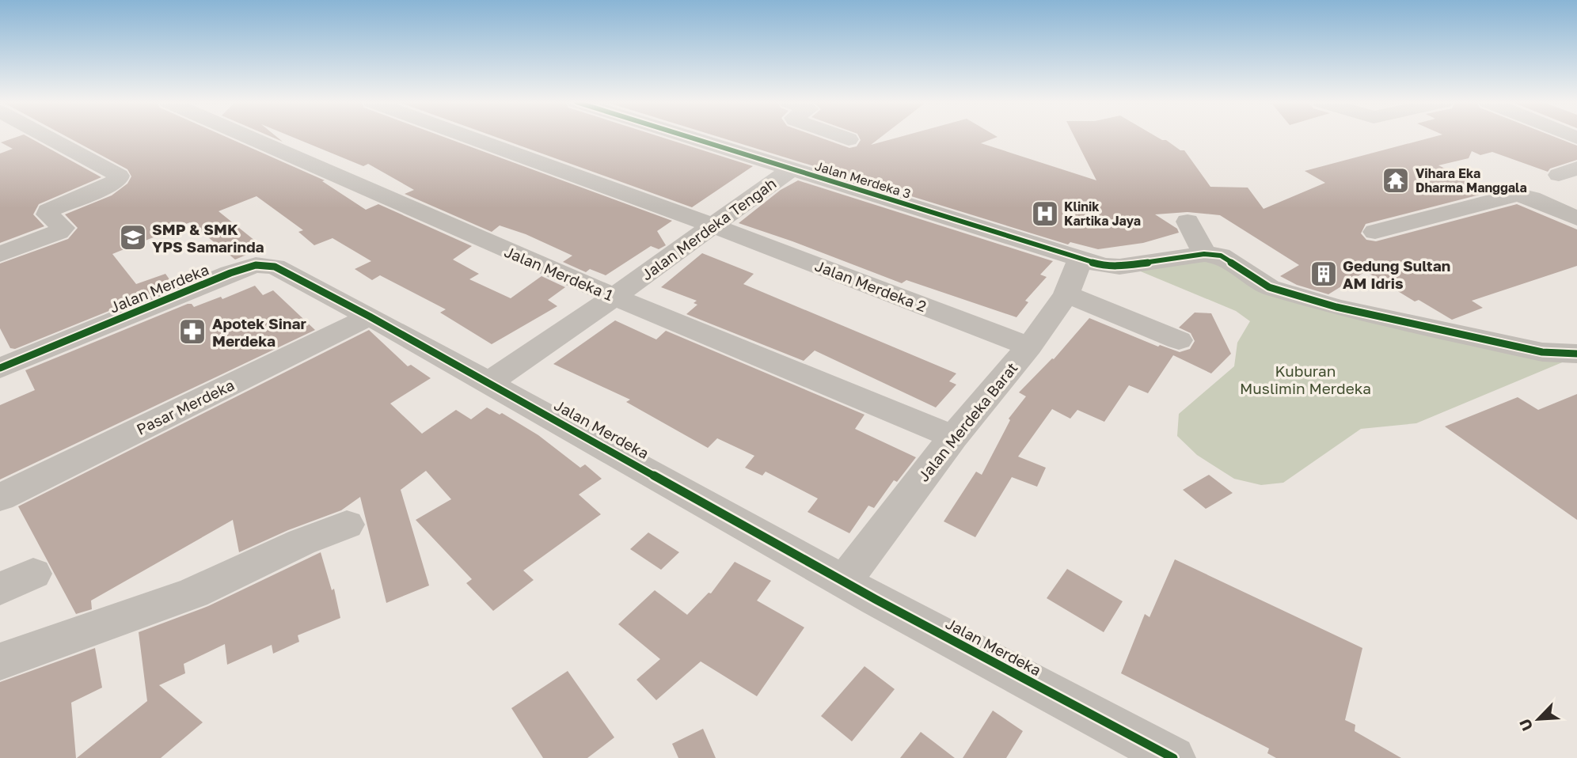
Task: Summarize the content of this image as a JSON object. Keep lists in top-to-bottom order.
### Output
{
  "streets": {
    "street": [
      "Jalan Merdeka 3",
      "Jalan Merdeka Tengah",
      "Jalan Merdeka 1",
      "Jalan Merdeka 2",
      "Jalan Merdeka",
      "Pasar Merdeka",
      "Jalan Merdeka Barat"
    ]
  },
  "crossings": [
    ["Jalan Merdeka 3", "Jalan Merdeka Tengah"],
    ["Jalan Merdeka 3", "Jalan Merdeka Barat"],
    ["Jalan Merdeka Tengah", "Jalan Merdeka 1"],
    ["Jalan Merdeka Tengah", "Jalan Merdeka 2"],
    ["Jalan Merdeka Tengah", "Jalan Merdeka"],
    ["Jalan Merdeka 1", "Jalan Merdeka Barat"],
    ["Jalan Merdeka 2", "Jalan Merdeka Barat"],
    ["Jalan Merdeka", "Pasar Merdeka"],
    ["Jalan Merdeka", "Jalan Merdeka Barat"]
  ],
  "parks": ["Kuburan Muslimin Merdeka"],
  "places": {
    "temple": ["Vihara Eka Dharma Manggala"],
    "hospital": ["Klinik Kartika Jaya"],
    "school or university": ["SMP & SMK YPS Samarinda"],
    "building": ["Gedung Sultan AM Idris"],
    "pharmacy": ["Apotek Sinar Merdeka"]
  },
  "north": "bottom left"
}
